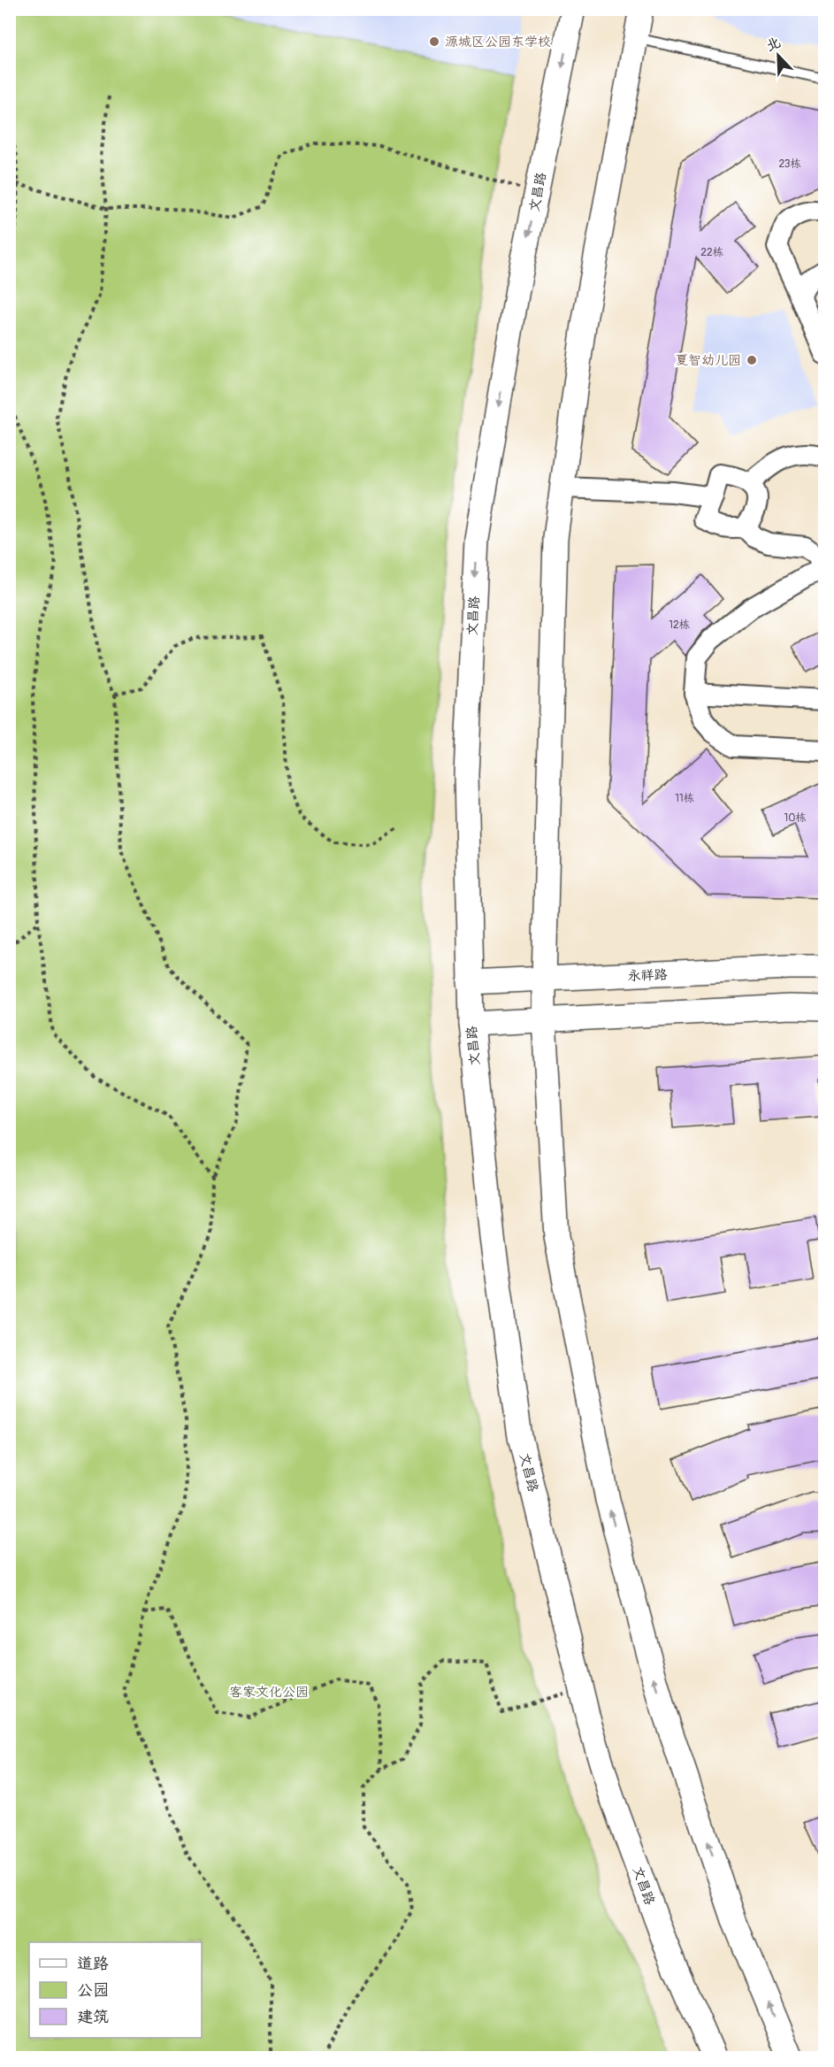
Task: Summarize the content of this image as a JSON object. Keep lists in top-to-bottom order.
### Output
{
  "streets": {
    "street": ["文昌路", "永祥路"]
  },
  "crossings": [
    ["文昌路", "永祥路"]
  ],
  "parks": ["客家文化公园"],
  "places": ["源城区公园东学校", "夏智幼儿园"],
  "house_numbers": [
    "23栋",
    "22栋",
    "12栋",
    "11栋",
    "10栋"
  ],
  "legend": ["道路", "公园", "建筑"],
  "north": "top left"
}
